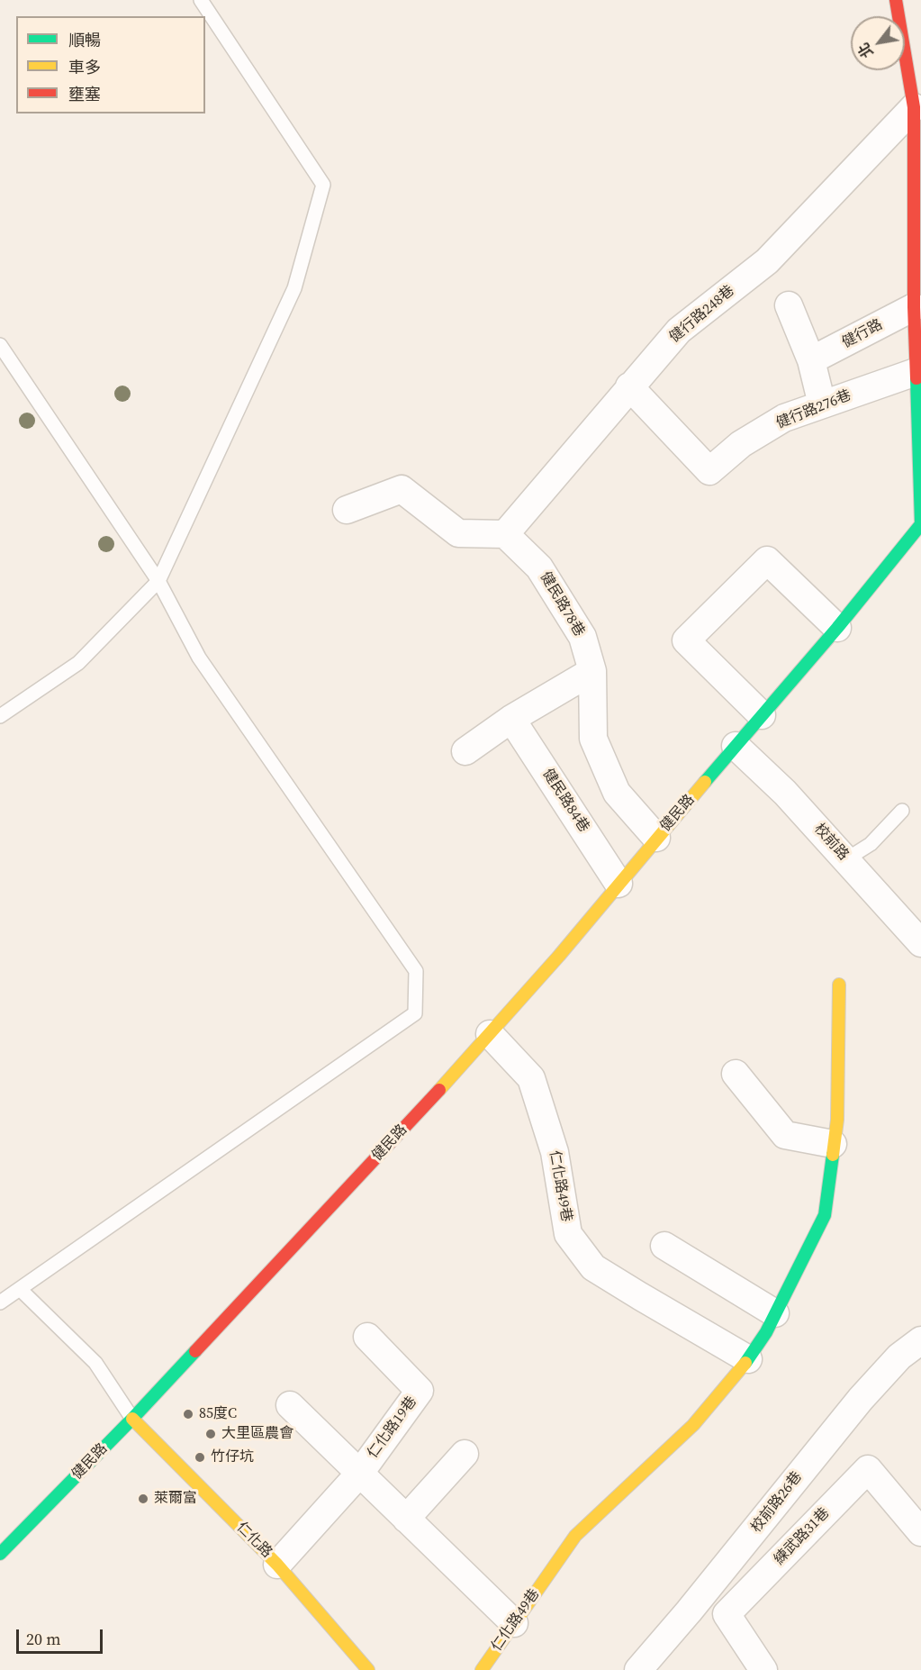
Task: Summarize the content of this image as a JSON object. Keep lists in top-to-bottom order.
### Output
{
  "streets": {
    "street": [
      "健行路248巷",
      "健行路",
      "健行路276巷",
      "健民路78巷",
      "健民路84巷",
      "健民路",
      "校前路",
      "仁化路49巷",
      "仁化路19巷",
      "校前路26巷",
      "練武路31巷",
      "仁化路"
    ]
  },
  "crossings": [
    ["健行路248巷", "健行路276巷"],
    ["健行路248巷", "健民路78巷"],
    ["健民路78巷", "健民路"],
    ["健民路84巷", "健民路"],
    ["健民路", "校前路"],
    ["健民路", "仁化路49巷"],
    ["健民路", "仁化路"],
    ["仁化路49巷", "仁化路19巷"],
    ["仁化路19巷", "仁化路"]
  ],
  "places": [
    "85度C",
    "大里區農會",
    "竹仔坑",
    "萊爾富"
  ],
  "legend": ["順暢", "車多", "壅塞"],
  "scale_bar": "20 m",
  "north": "bottom left"
}
